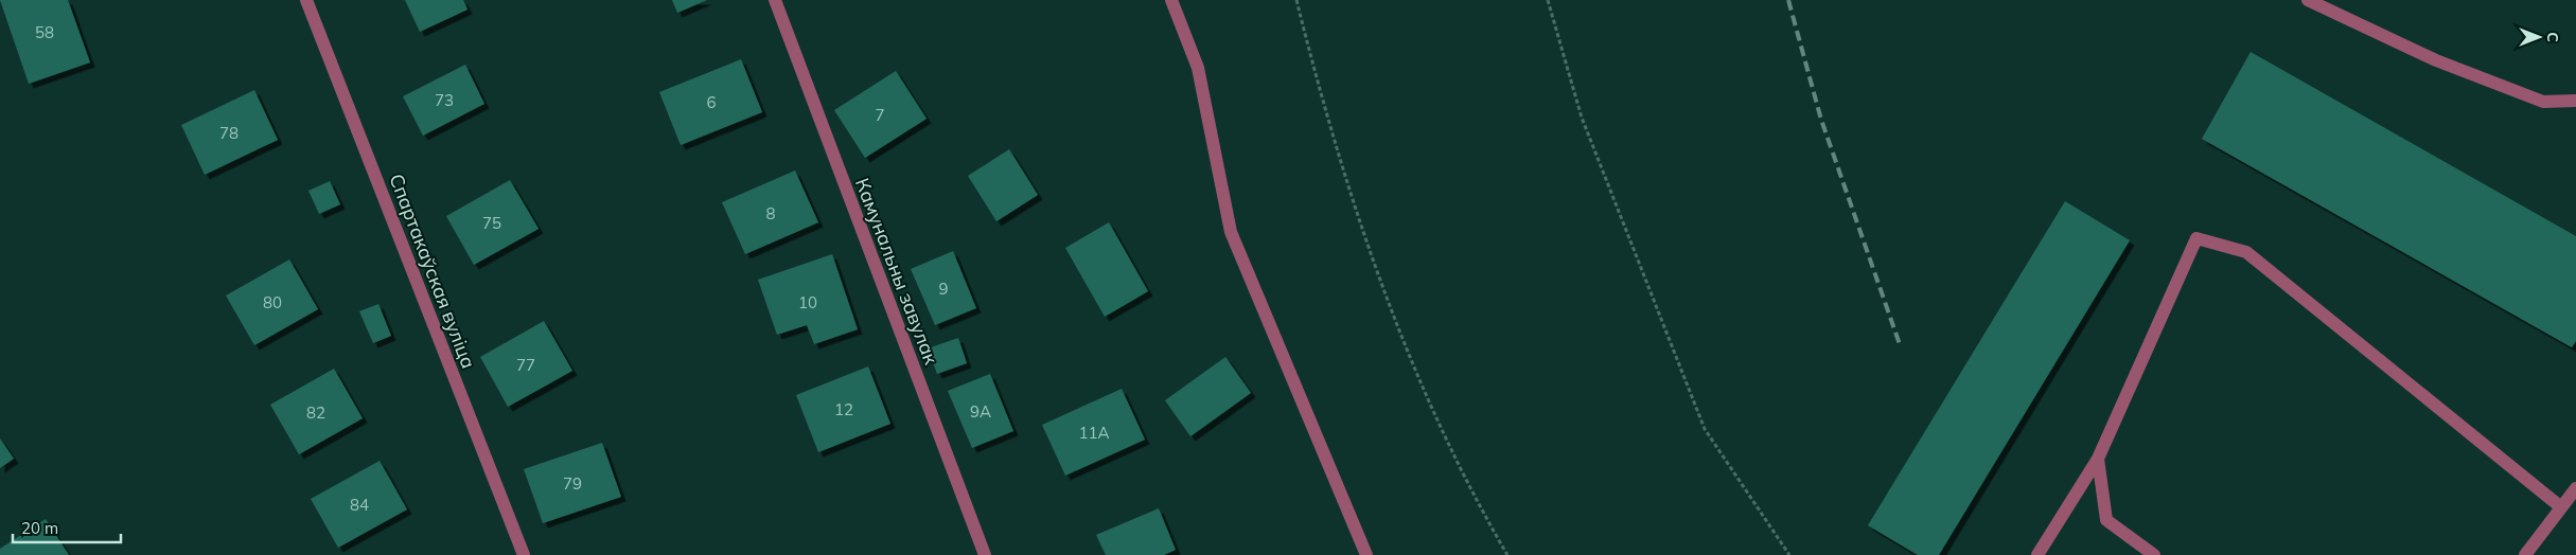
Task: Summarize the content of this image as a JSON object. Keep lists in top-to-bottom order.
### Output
{
  "streets": {
    "street": ["Спартакаўская вуліца", "Камунальны завулак"]
  },
  "house_numbers": [
    "58",
    "73",
    "6",
    "7",
    "78",
    "8",
    "75",
    "9",
    "80",
    "10",
    "77",
    "12",
    "9А",
    "82",
    "11А",
    "79",
    "84"
  ],
  "scale_bar": "20 m",
  "north": "right"
}
